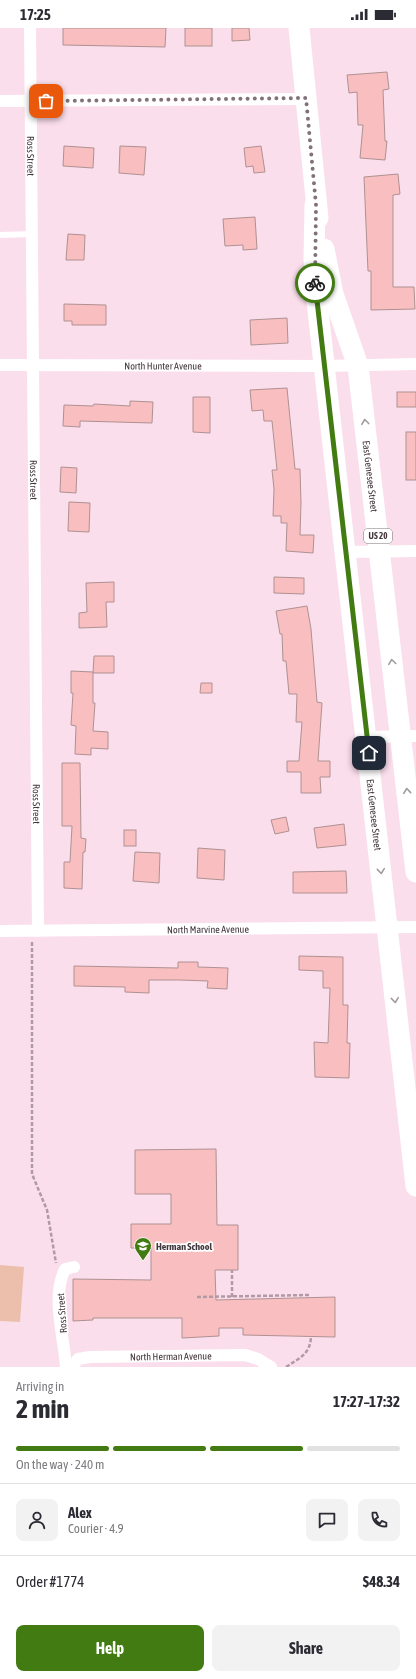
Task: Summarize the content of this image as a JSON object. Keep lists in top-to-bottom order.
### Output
{
  "streets": {
    "highway": ["East Genesee Street", "US 20"],
    "street": [
      "Ross Street",
      "North Hunter Avenue",
      "North Marvine Avenue",
      "North Herman Avenue"
    ]
  },
  "crossings": [
    ["Ross Street", "North Hunter Avenue"],
    ["Ross Street", "North Marvine Avenue"],
    ["North Hunter Avenue", "East Genesee Street"],
    ["East Genesee Street", "North Marvine Avenue"]
  ],
  "places": {
    "school or university": ["Herman School"]
  },
  "page": {
    "status": "17:25",
    "heading": ["2 min", "Arriving in", "17:27–17:32"],
    "panel": [
      "Alex",
      "Courier · 4.9",
      "Order #1774",
      "$48.34"
    ],
    "bar": "On the way · 240 m",
    "buttons": ["Help", "Share"]
  }
}
